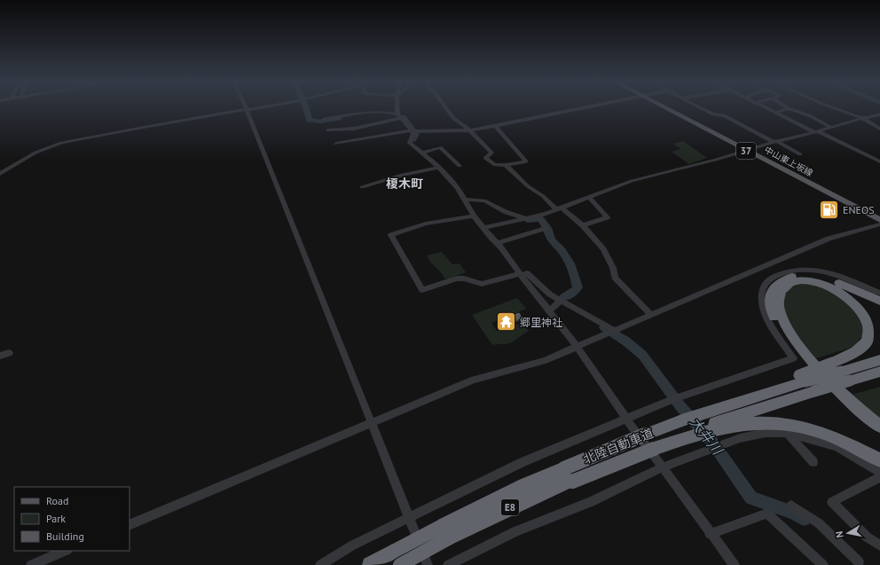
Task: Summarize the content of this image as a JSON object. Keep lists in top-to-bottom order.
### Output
{
  "streets": {
    "highway": ["E8"],
    "main road": ["37", "中山東上坂線"]
  },
  "districts": ["榎木町"],
  "water": ["大井川"],
  "places": {
    "fuel station": ["ENEOS"],
    "temple": ["郷里神社"]
  },
  "legend": ["Road", "Park", "Building"],
  "north": "left"
}
